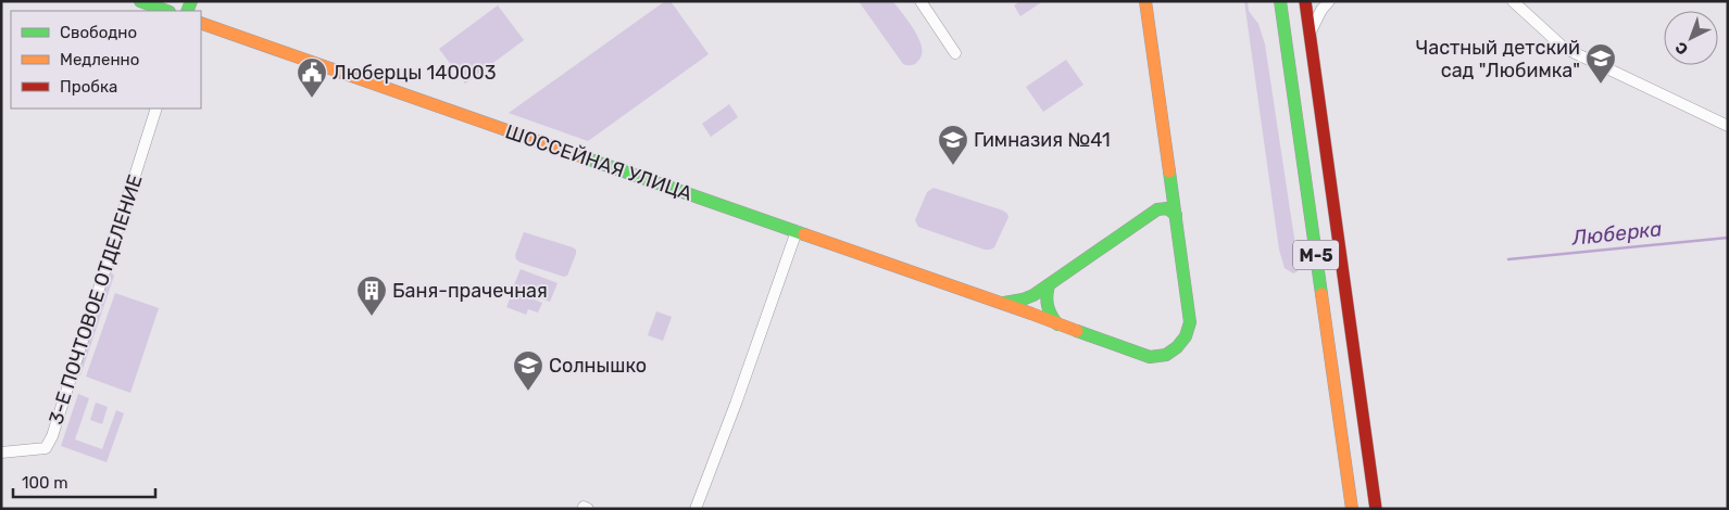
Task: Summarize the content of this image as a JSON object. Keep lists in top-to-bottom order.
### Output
{
  "streets": {
    "main road": ["ШОССЕЙНАЯ УЛИЦА", "М-5"],
    "street": ["3-Е ПОЧТОВОЕ ОТДЕЛЕНИЕ"]
  },
  "water": ["Люберка"],
  "places": {
    "school or university": ["Частный детский сад \"Любимка\"", "Гимназия №41", "Солнышко"],
    "public building": ["Люберцы 140003"],
    "building": ["Баня-прачечная"]
  },
  "legend": ["Свободно", "Медленно", "Пробка"],
  "scale_bar": "100 m",
  "north": "bottom left"
}
